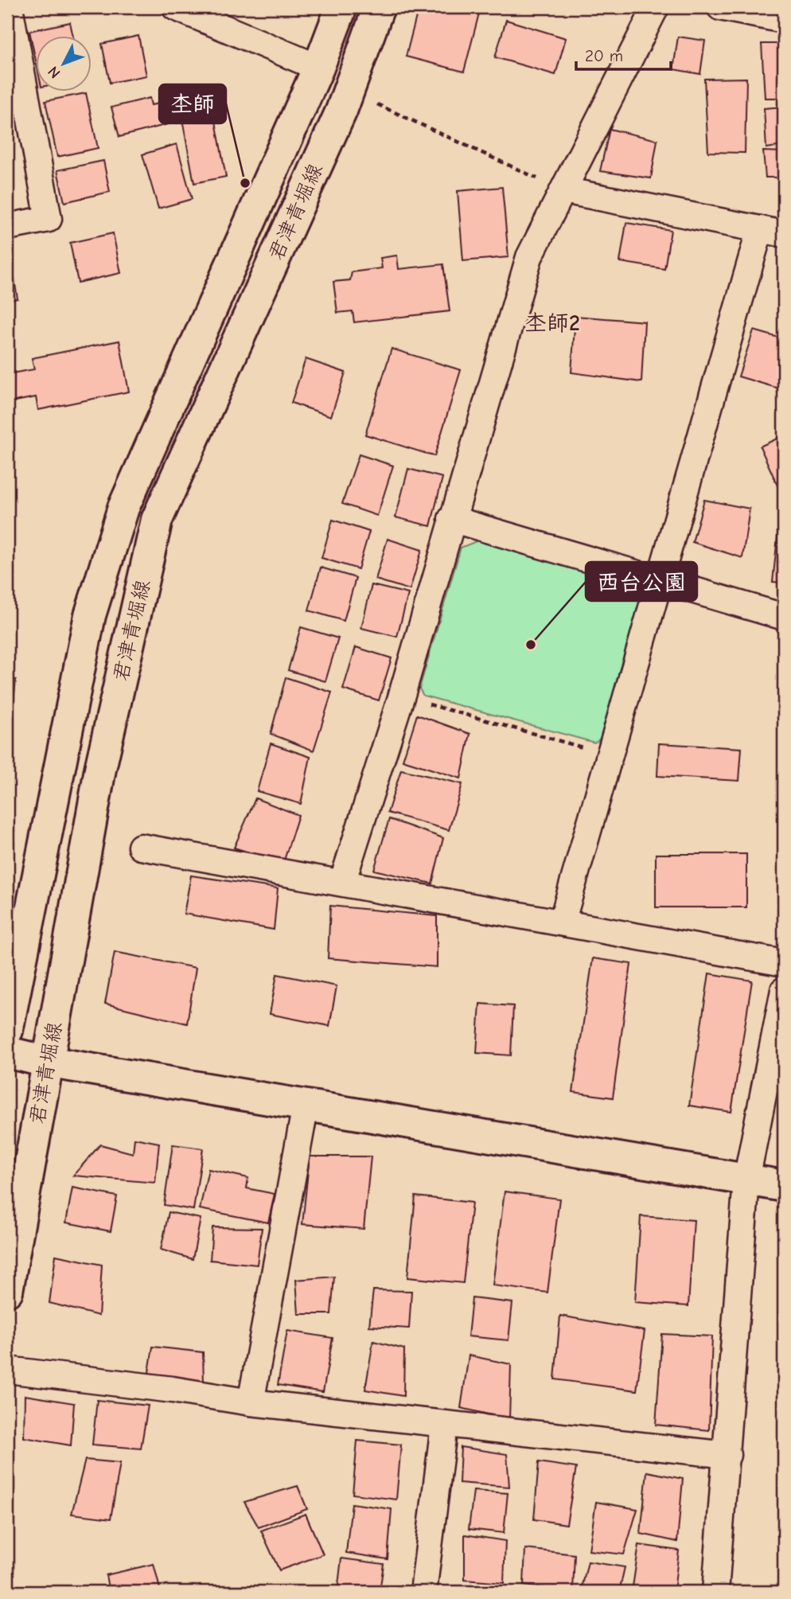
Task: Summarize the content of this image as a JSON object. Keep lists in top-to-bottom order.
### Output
{
  "streets": {
    "main road": ["君津青堀線"]
  },
  "districts": ["杢師2"],
  "places": ["杢師", "西台公園"],
  "scale_bar": "20 m",
  "north": "bottom left"
}
